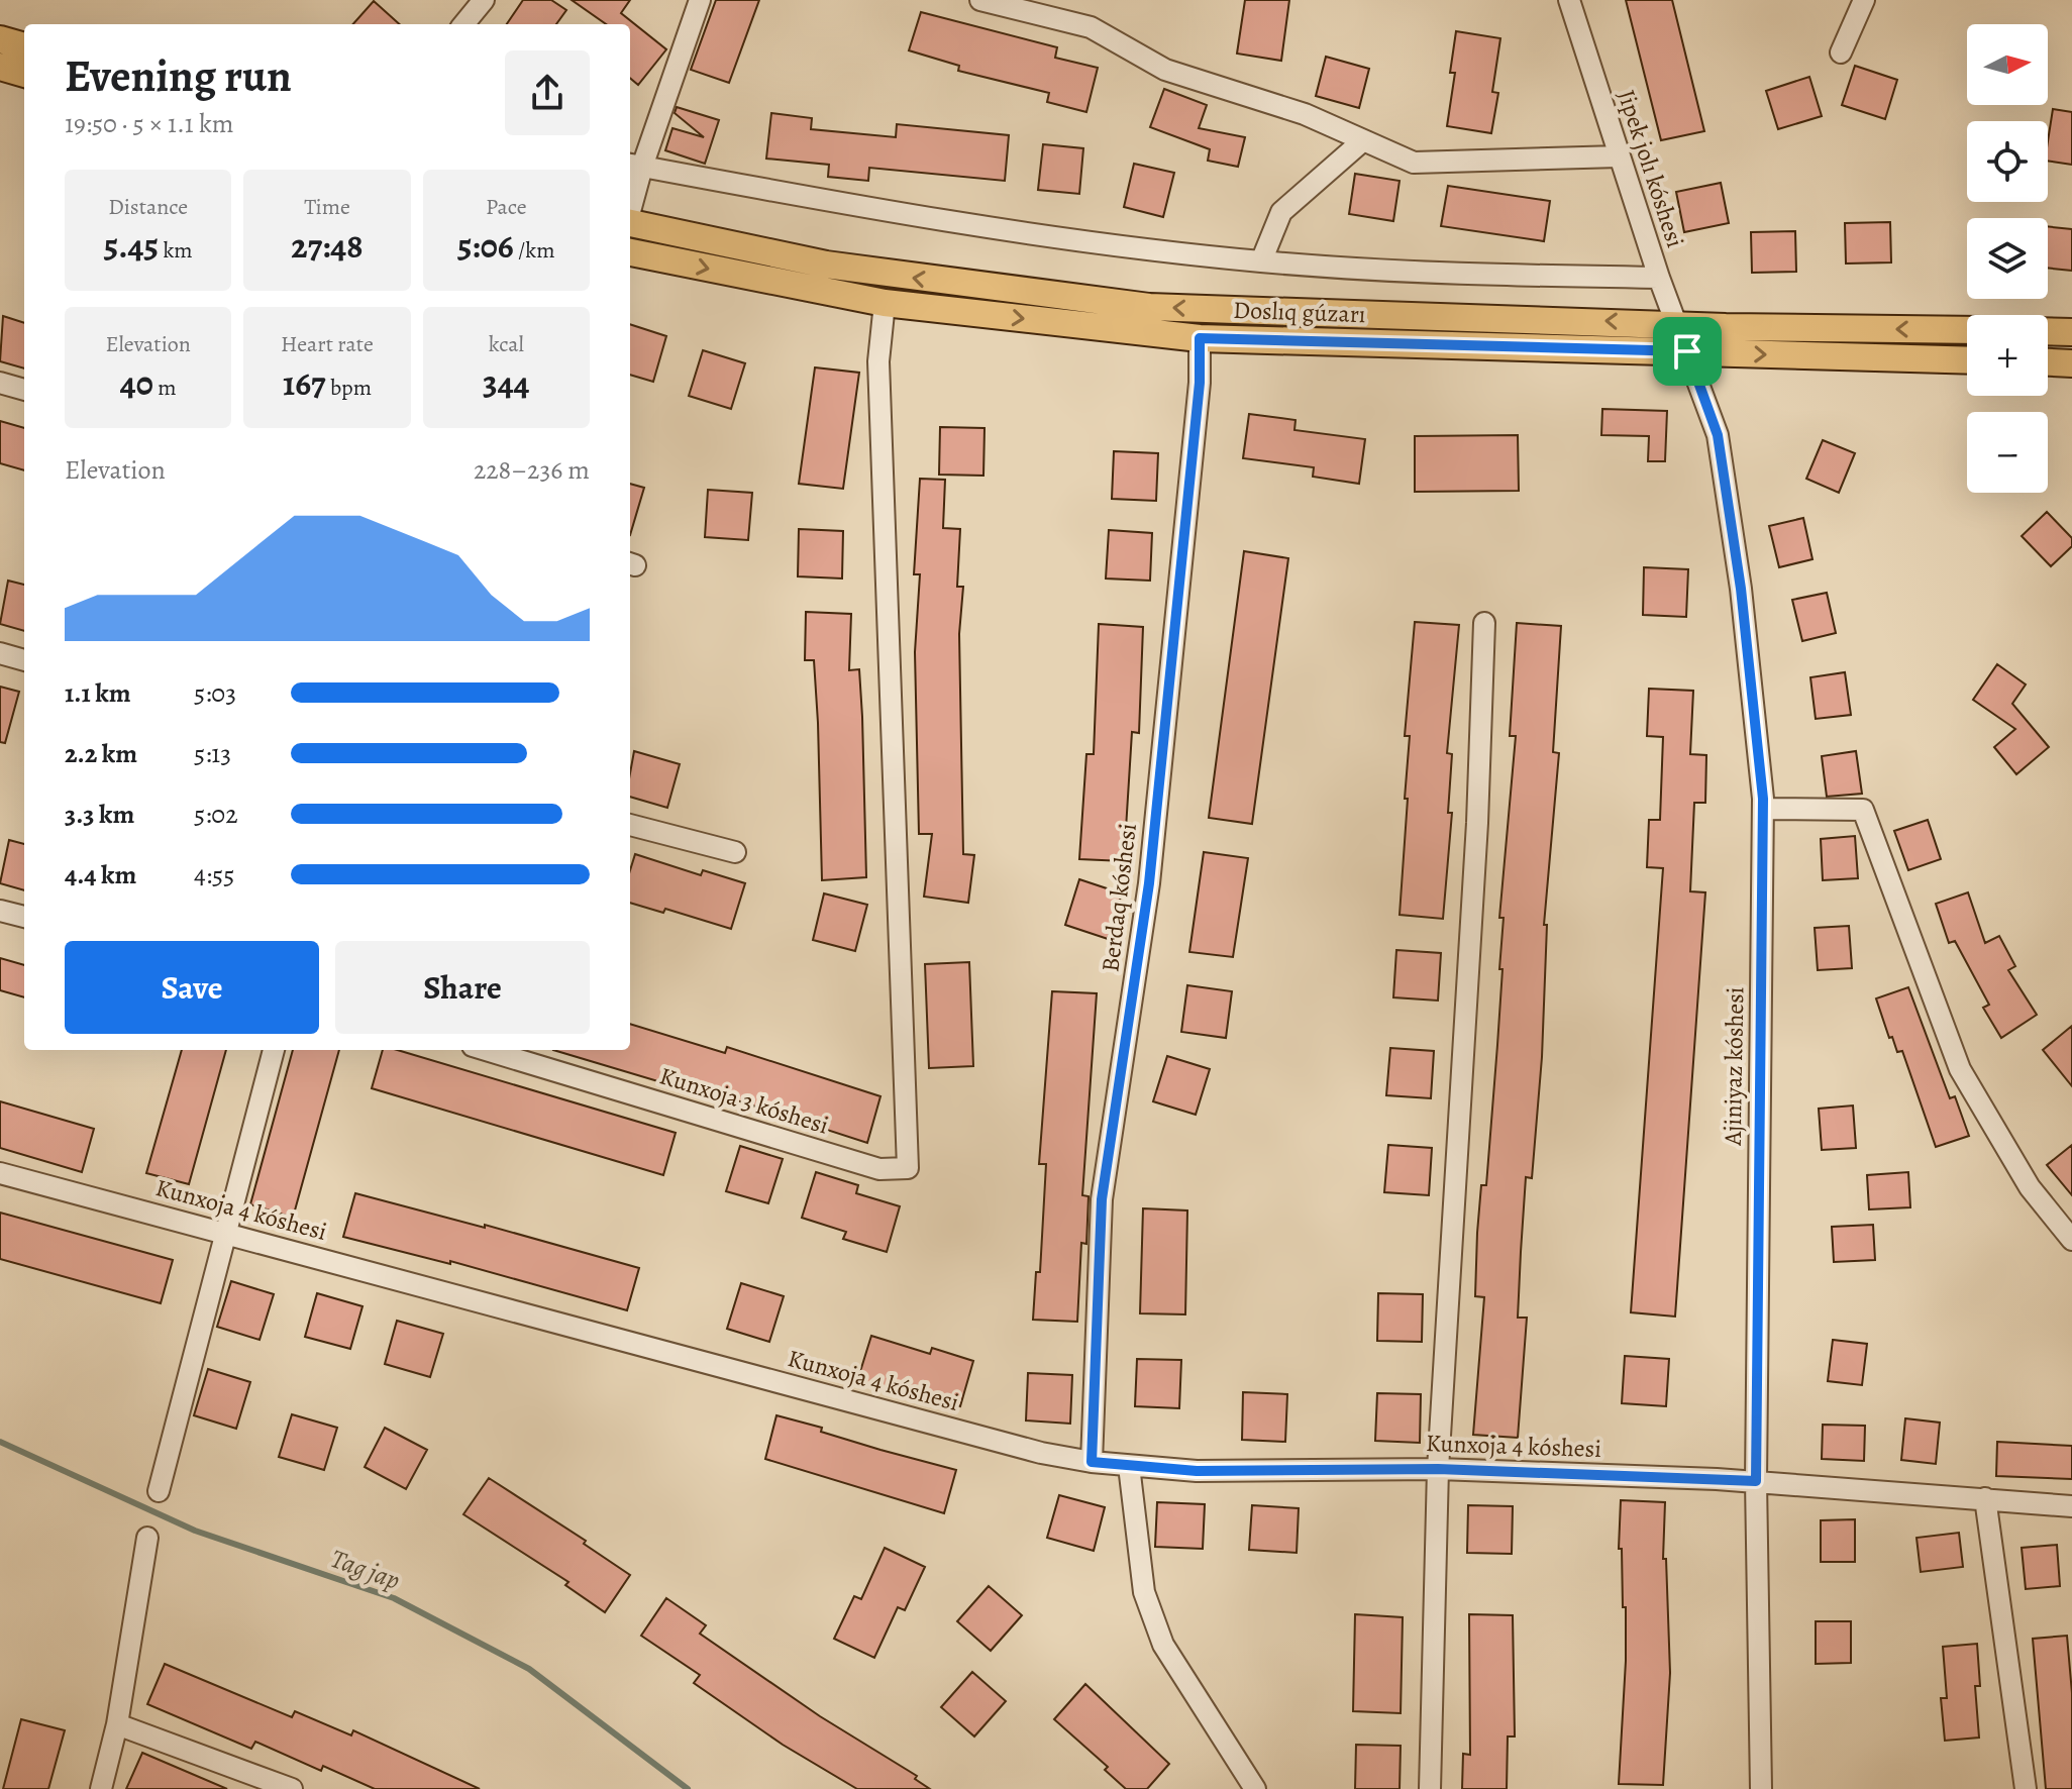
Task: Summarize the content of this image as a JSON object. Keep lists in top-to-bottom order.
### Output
{
  "streets": {
    "main road": ["Doslıq gúzarı"],
    "street": [
      "Jipek jolı kóshesi",
      "Berdaq kóshesi",
      "Ajiniyaz kóshesi",
      "Kunxoja 3 kóshesi",
      "Kunxoja 4 kóshesi"
    ]
  },
  "crossings": [
    ["Jipek jolı kóshesi", "Doslıq gúzarı"],
    ["Jipek jolı kóshesi", "Ajiniyaz kóshesi"],
    ["Doslıq gúzarı", "Berdaq kóshesi"],
    ["Doslıq gúzarı", "Ajiniyaz kóshesi"],
    ["Doslıq gúzarı", "Kunxoja 3 kóshesi"],
    ["Berdaq kóshesi", "Kunxoja 4 kóshesi"],
    ["Ajiniyaz kóshesi", "Kunxoja 4 kóshesi"]
  ],
  "water": ["Tag jap"],
  "north": "right",
  "page": {
    "map_buttons": ["+", "−"],
    "heading": ["Evening run", "19:50 · 5 × 1.1 km"],
    "stats": [
      ["Distance", "5.45 km"],
      ["Time", "27:48"],
      ["Pace", "5:06 /km"],
      ["Elevation", "40 m"],
      ["Heart rate", "167 bpm"],
      ["kcal", "344"]
    ],
    "chart": ["Elevation", "228–236 m"],
    "list": [
      {
        "name": "1.1 km",
        "note": "5:03"
      },
      {
        "name": "2.2 km",
        "note": "5:13"
      },
      {
        "name": "3.3 km",
        "note": "5:02"
      },
      {
        "name": "4.4 km",
        "note": "4:55"
      }
    ],
    "buttons": ["Save", "Share"]
  }
}
